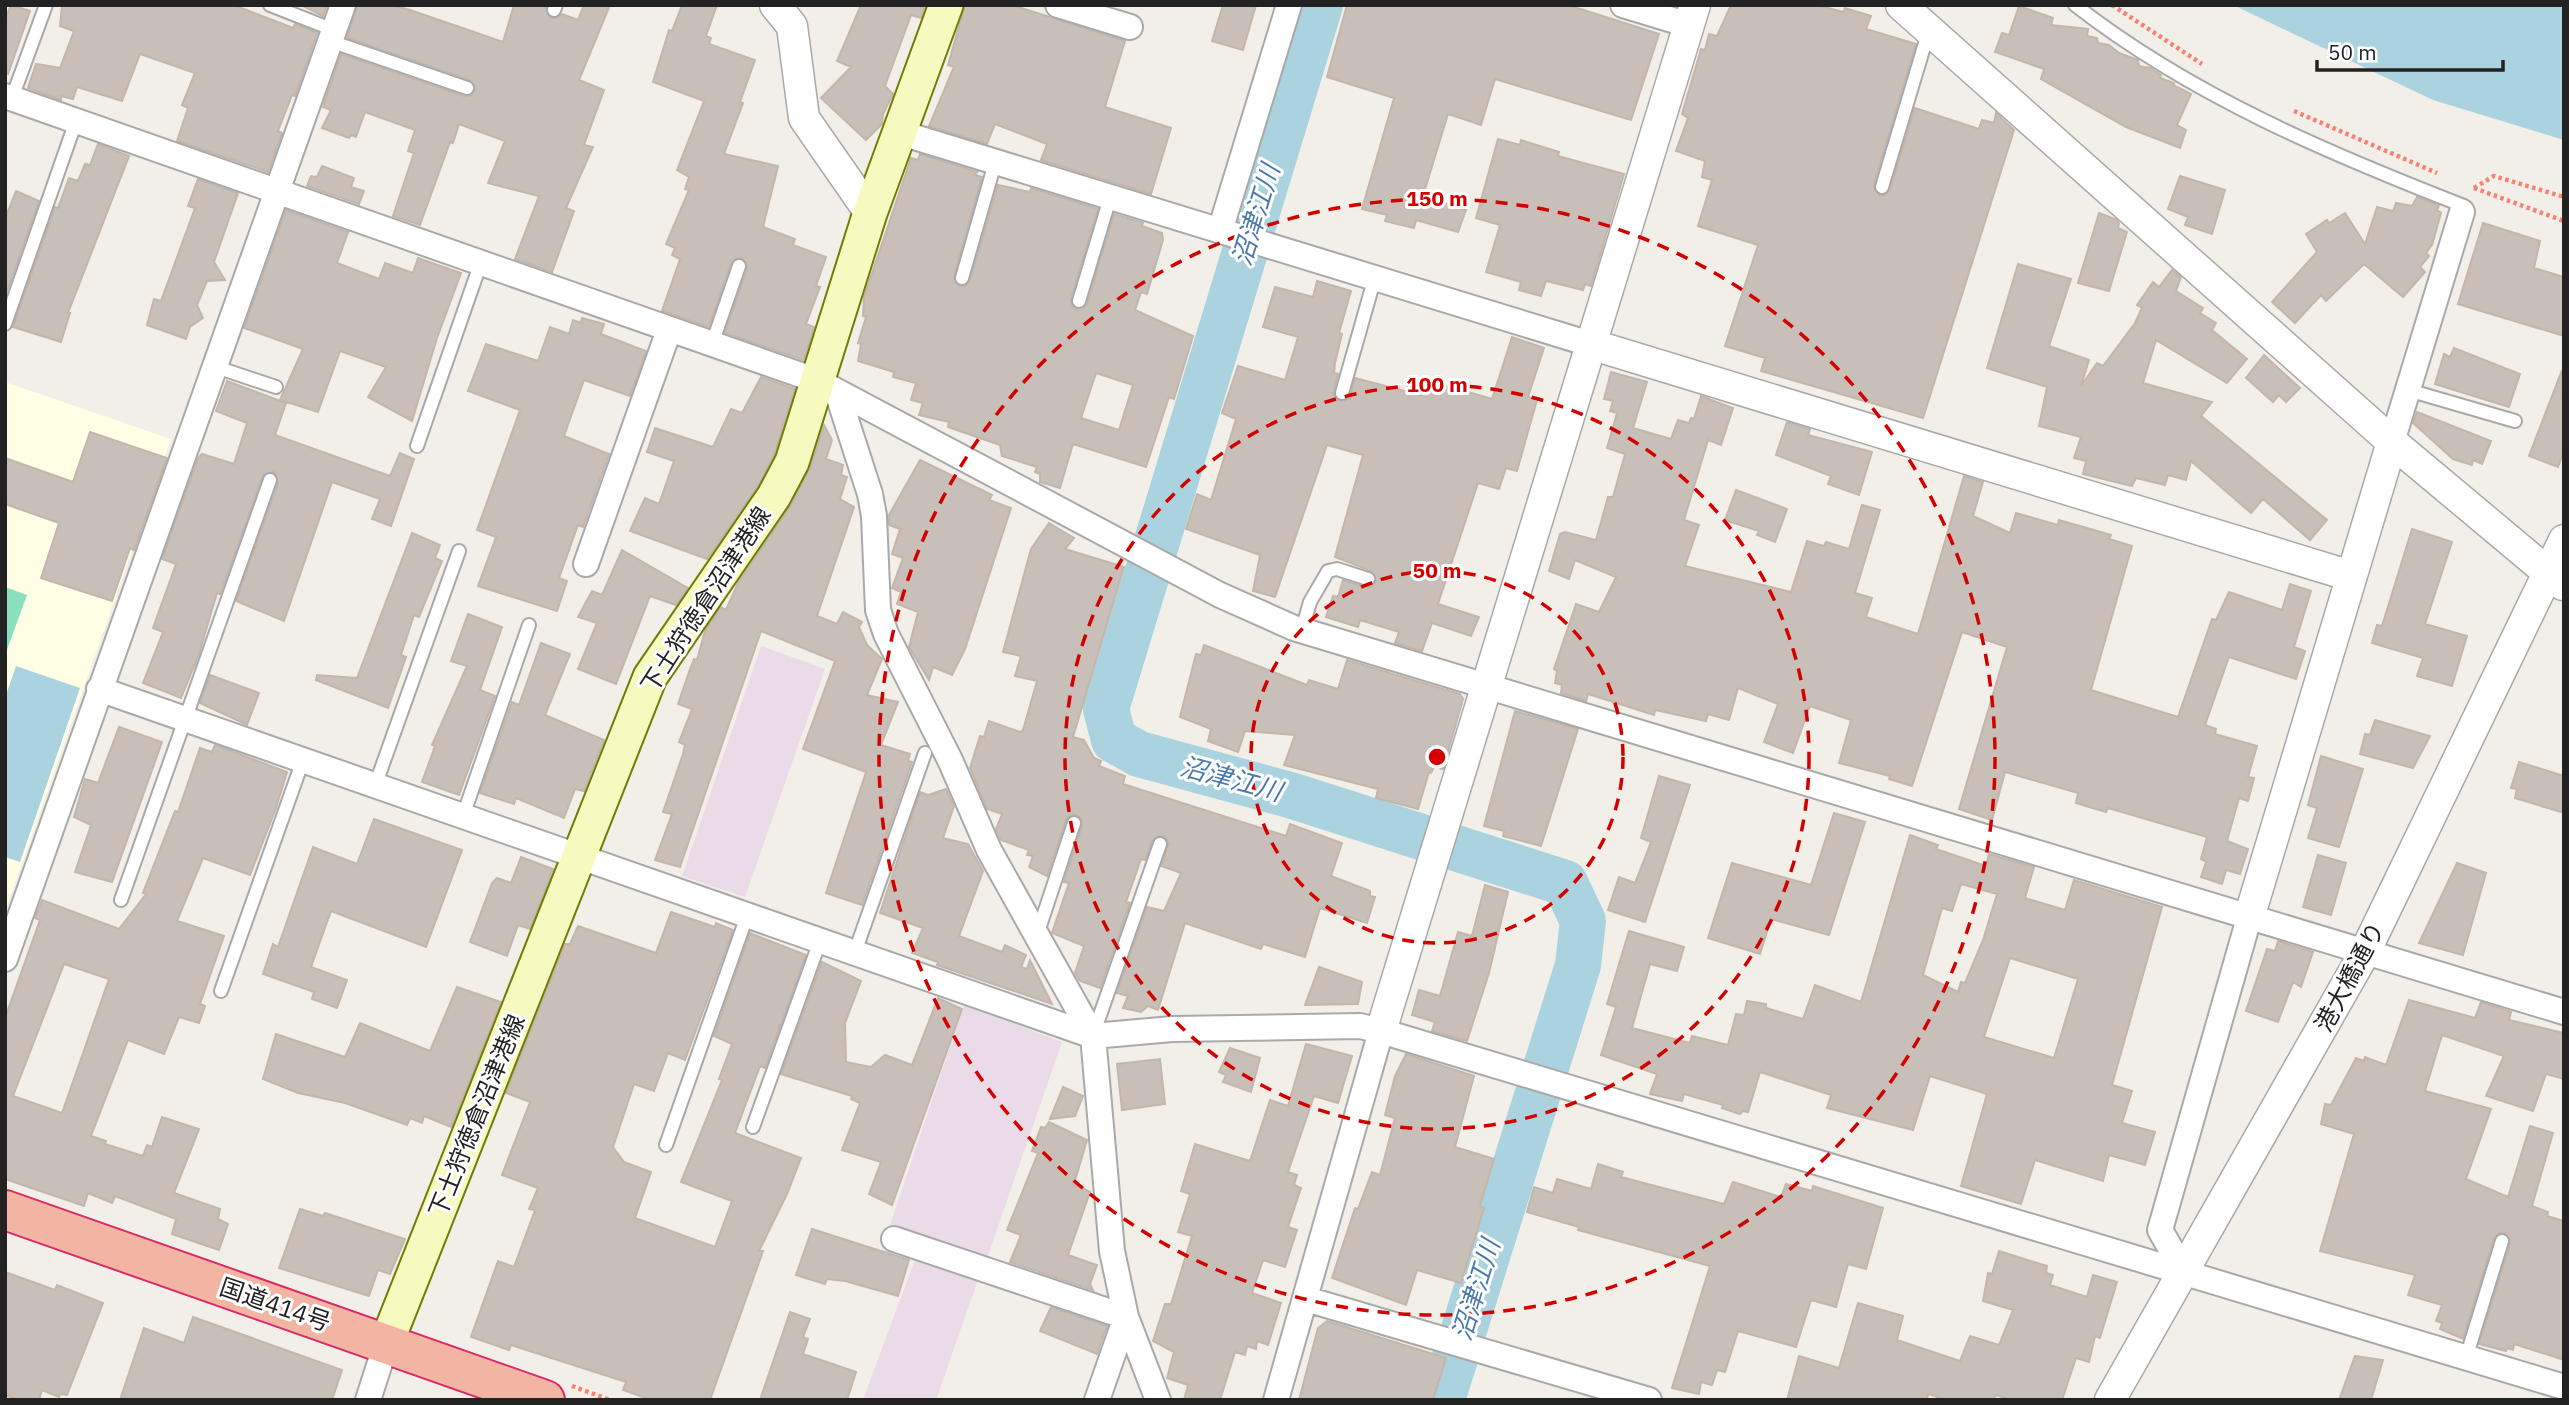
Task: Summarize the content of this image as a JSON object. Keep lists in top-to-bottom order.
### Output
{
  "streets": {
    "highway": ["国道414号"],
    "main road": ["下土狩徳倉沼津港線"],
    "street": ["港大橋通り"]
  },
  "crossings": [
    ["下土狩徳倉沼津港線", "国道414号"]
  ],
  "water": ["沼津江川"],
  "scale_bar": "50 m",
  "rings": ["150 m", "100 m", "50 m"]
}
